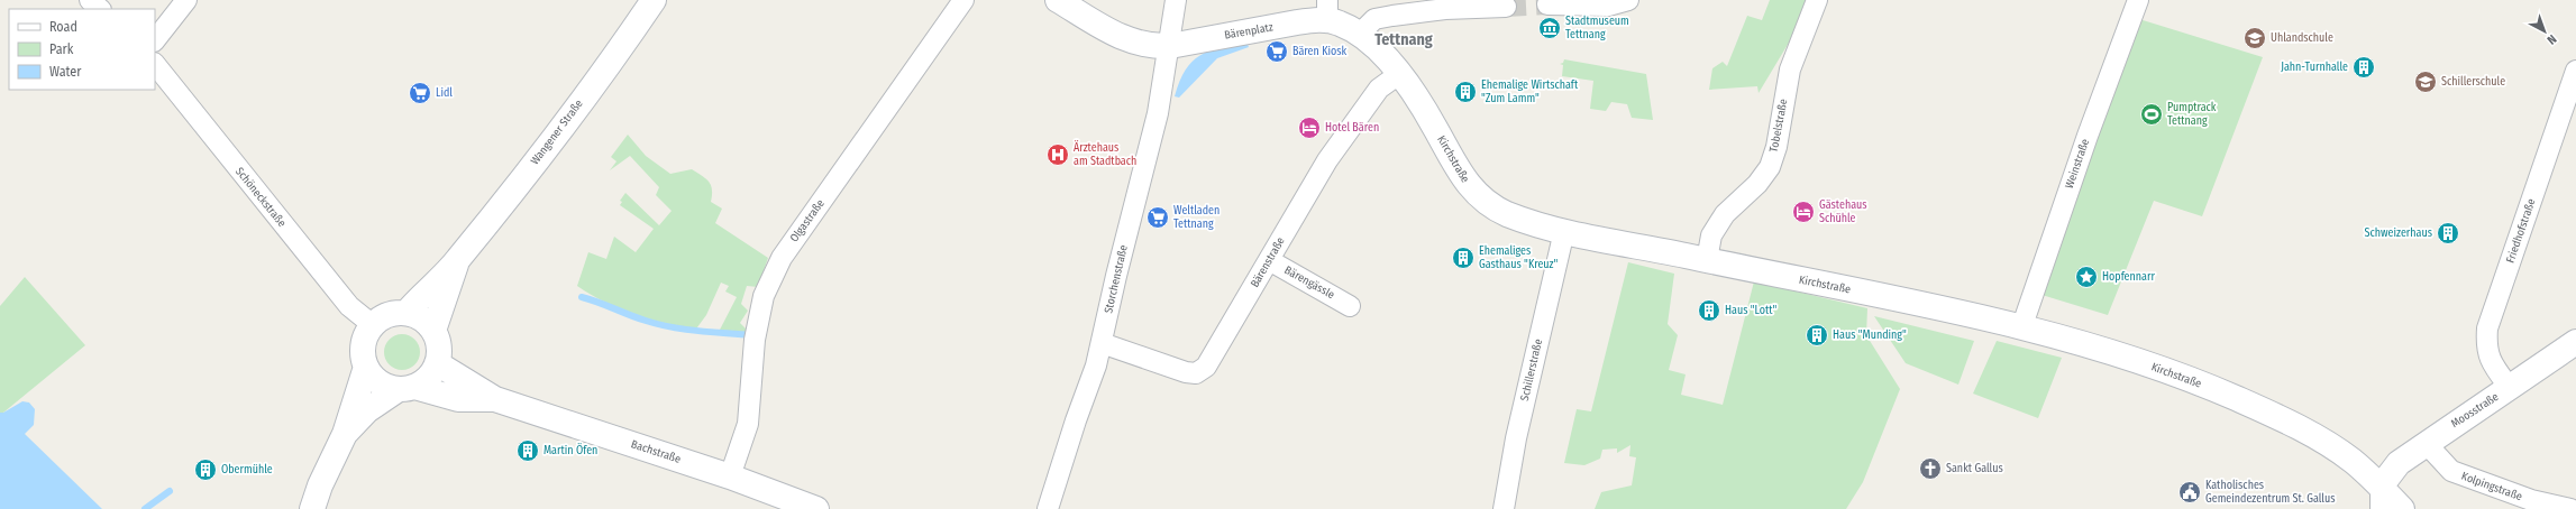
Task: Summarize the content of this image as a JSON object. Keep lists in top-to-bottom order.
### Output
{
  "streets": {
    "street": [
      "Bärenplatz",
      "Tobelstraße",
      "Wangener Straße",
      "Kirchstraße",
      "Weinstraße",
      "Schöneckstraße",
      "Olgastraße",
      "Friedhofstraße",
      "Bärenstraße",
      "Storchenstraße",
      "Bärengässle",
      "Schillerstraße",
      "Moosstraße",
      "Bachstraße",
      "Kolpingstraße"
    ]
  },
  "crossings": [
    ["Bärenplatz", "Kirchstraße"],
    ["Bärenplatz", "Storchenstraße"],
    ["Tobelstraße", "Kirchstraße"],
    ["Wangener Straße", "Schöneckstraße"],
    ["Wangener Straße", "Bachstraße"],
    ["Kirchstraße", "Weinstraße"],
    ["Kirchstraße", "Bärenstraße"],
    ["Kirchstraße", "Schillerstraße"],
    ["Kirchstraße", "Moosstraße"],
    ["Schöneckstraße", "Bachstraße"],
    ["Olgastraße", "Bachstraße"],
    ["Friedhofstraße", "Moosstraße"],
    ["Bärenstraße", "Storchenstraße"],
    ["Bärenstraße", "Bärengässle"],
    ["Moosstraße", "Kolpingstraße"]
  ],
  "districts": ["Tettnang"],
  "places": {
    "museum": ["Stadtmuseum Tettnang"],
    "school or university": ["Uhlandschule", "Schillerschule"],
    "supermarket": ["Bären Kiosk", "Lidl", "Weltladen Tettnang"],
    "building": [
      "Jahn-Turnhalle",
      "Ehemalige Wirtschaft \"Zum Lamm\"",
      "Schweizerhaus",
      "Ehemaliges Gasthaus \"Kreuz\"",
      "Haus \"Lott\"",
      "Haus \"Munding\"",
      "Martin Öfen",
      "Obermühle"
    ],
    "sports": ["Pumptrack Tettnang"],
    "hotel": ["Hotel Bären", "Gästehaus Schühle"],
    "hospital": ["Ärztehaus am Stadtbach"],
    "place": ["Hopfennarr"],
    "church": ["Sankt Gallus"],
    "public building": ["Katholisches Gemeindezentrum St. Gallus"]
  },
  "legend": ["Road", "Park", "Water"],
  "north": "bottom right"
}
